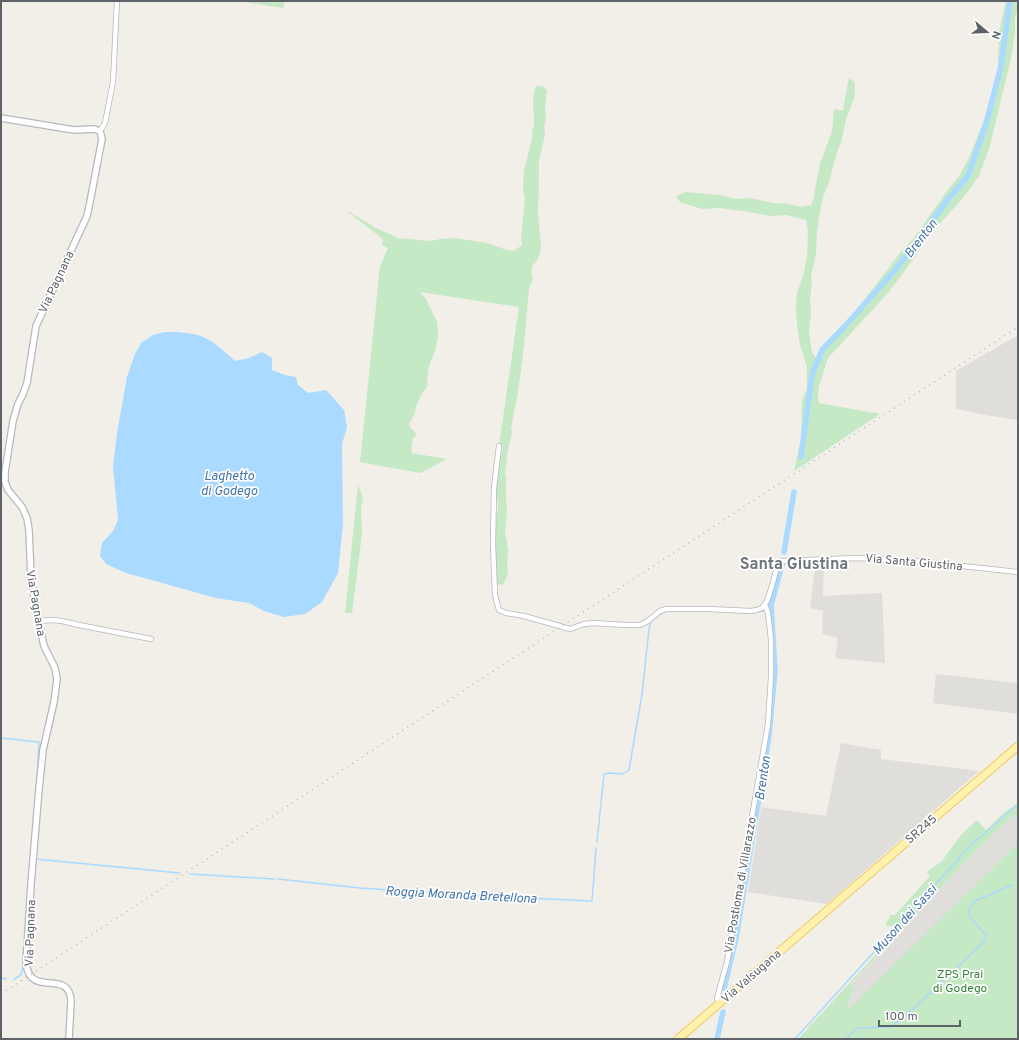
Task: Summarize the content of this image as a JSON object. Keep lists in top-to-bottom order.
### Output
{
  "streets": {
    "main road": ["SR245", "Via Valsugana"],
    "street": ["Via Pagnana", "Via Santa Giustina", "Via Postioma di Villarazzo"]
  },
  "crossings": [
    ["Via Santa Giustina", "Via Postioma di Villarazzo"],
    ["SR245", "Via Valsugana"],
    ["Via Postioma di Villarazzo", "Via Valsugana"]
  ],
  "districts": ["Santa Giustina"],
  "water": [
    "Brenton",
    "Laghetto di Godego",
    "Roggia Moranda Bretellona",
    "Muson dei Sassi"
  ],
  "parks": ["ZPS Prai di Godego"],
  "scale_bar": "100 m",
  "north": "right"
}
